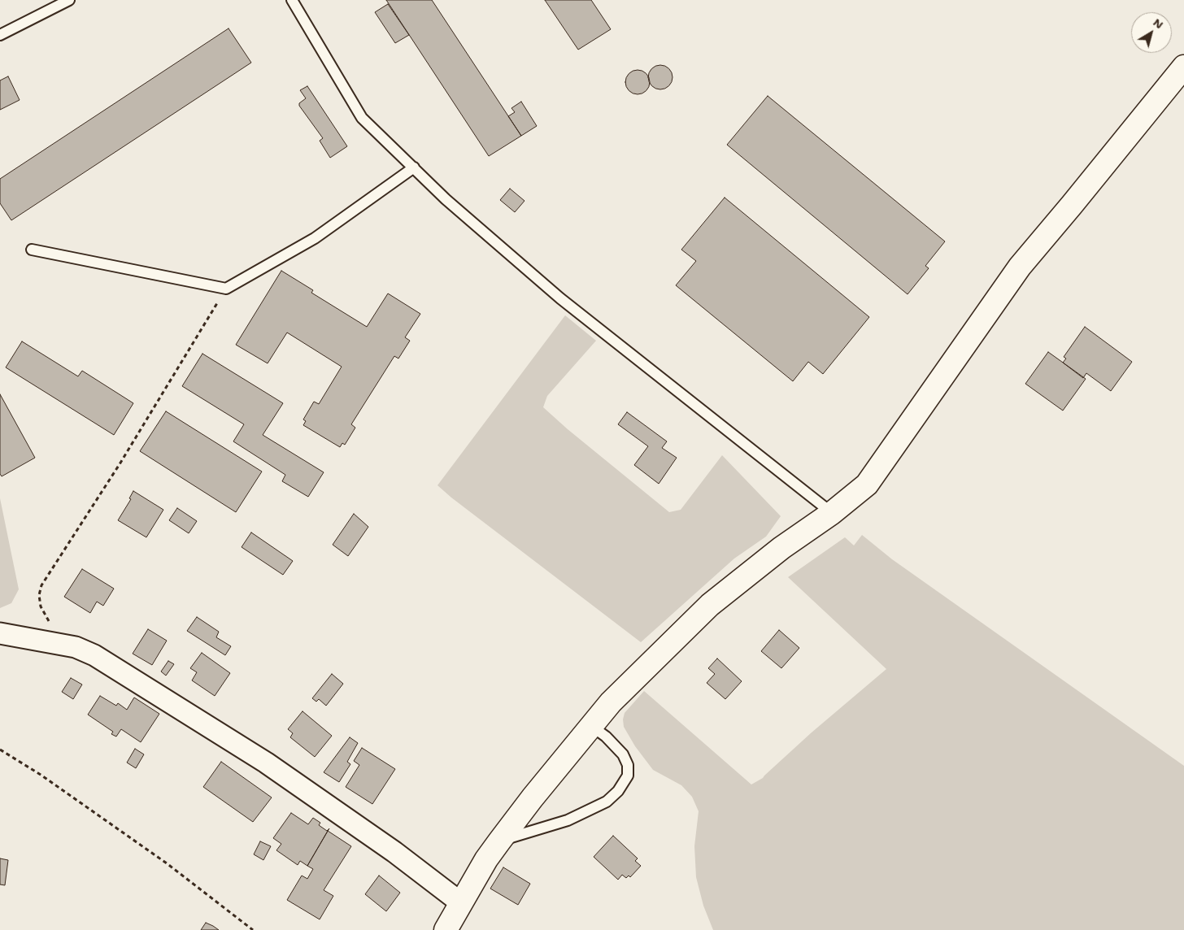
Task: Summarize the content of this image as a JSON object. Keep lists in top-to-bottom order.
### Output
{
  "north": "top right"
}
